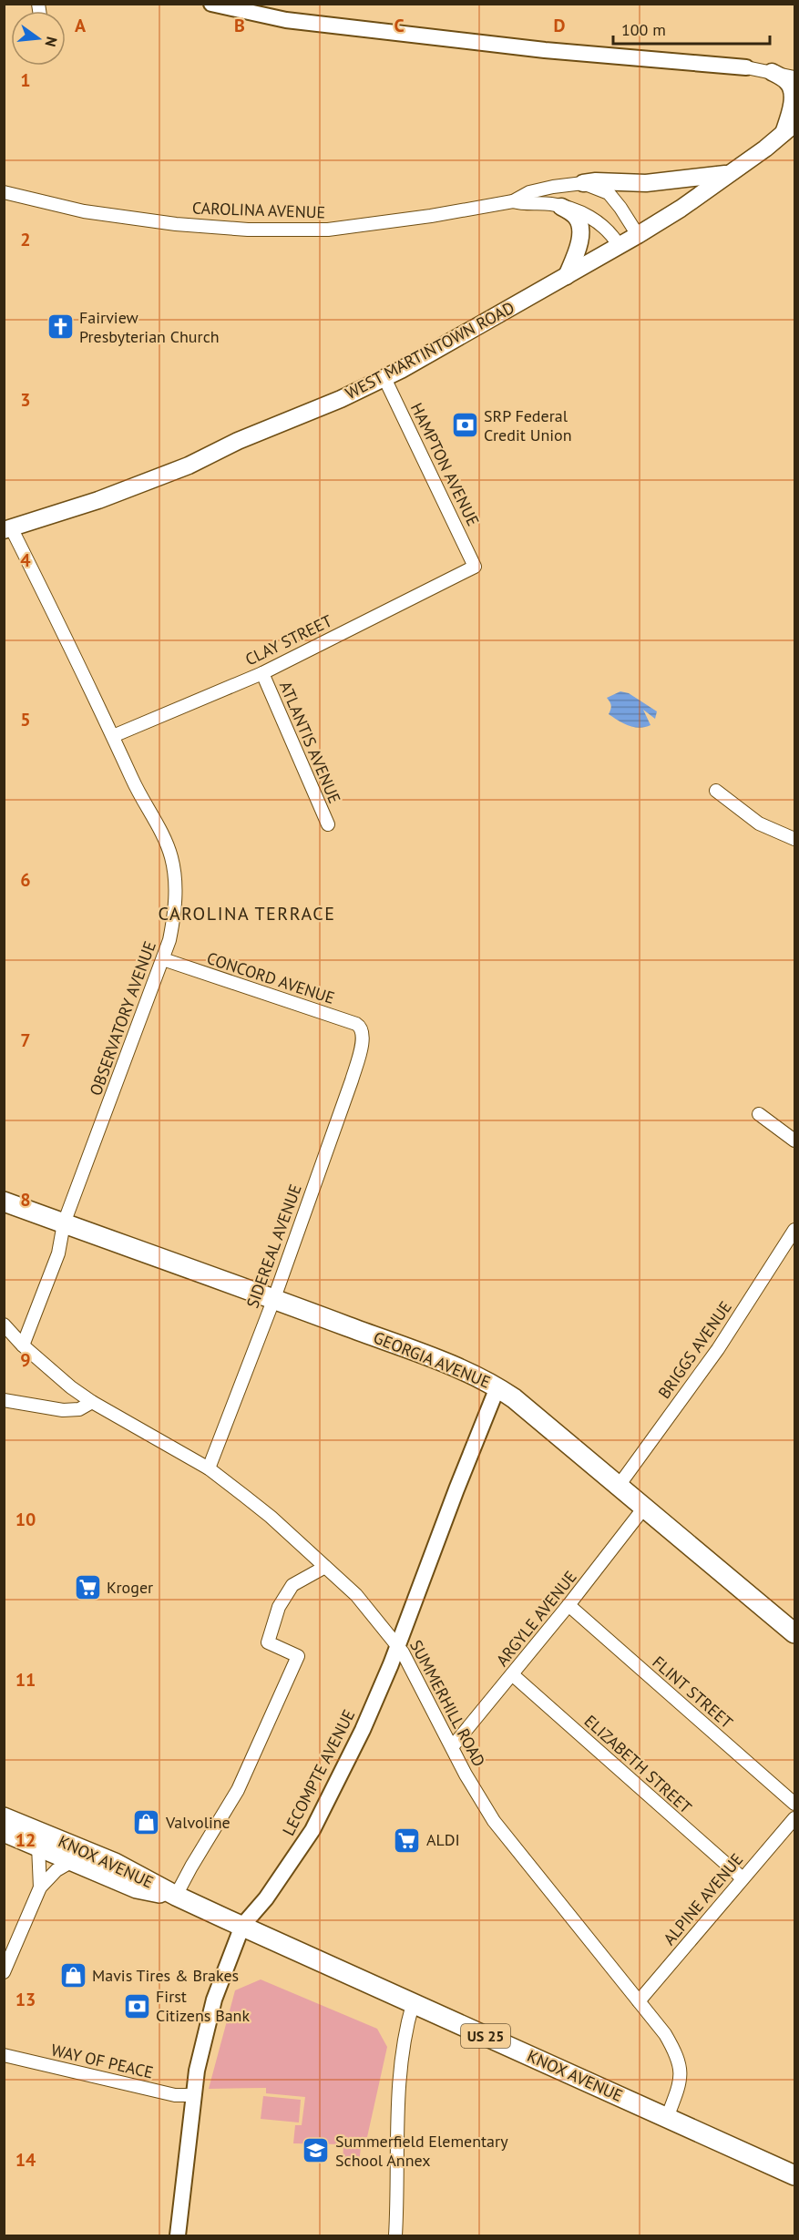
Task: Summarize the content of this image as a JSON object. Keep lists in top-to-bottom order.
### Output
{
  "streets": {
    "main road": [
      "WEST MARTINTOWN ROAD",
      "GEORGIA AVENUE",
      "KNOX AVENUE",
      "US 25"
    ],
    "street": [
      "CAROLINA AVENUE",
      "HAMPTON AVENUE",
      "CLAY STREET",
      "ATLANTIS AVENUE",
      "CONCORD AVENUE",
      "OBSERVATORY AVENUE",
      "SIDEREAL AVENUE",
      "BRIGGS AVENUE",
      "ARGYLE AVENUE",
      "FLINT STREET",
      "SUMMERHILL ROAD",
      "ELIZABETH STREET",
      "LECOMPTE AVENUE",
      "ALPINE AVENUE",
      "WAY OF PEACE"
    ]
  },
  "crossings": [
    ["CAROLINA AVENUE", "WEST MARTINTOWN ROAD"],
    ["WEST MARTINTOWN ROAD", "HAMPTON AVENUE"],
    ["WEST MARTINTOWN ROAD", "OBSERVATORY AVENUE"],
    ["HAMPTON AVENUE", "CLAY STREET"],
    ["CLAY STREET", "ATLANTIS AVENUE"],
    ["CLAY STREET", "OBSERVATORY AVENUE"],
    ["CONCORD AVENUE", "OBSERVATORY AVENUE"],
    ["CONCORD AVENUE", "SIDEREAL AVENUE"],
    ["OBSERVATORY AVENUE", "GEORGIA AVENUE"],
    ["OBSERVATORY AVENUE", "SUMMERHILL ROAD"],
    ["SIDEREAL AVENUE", "GEORGIA AVENUE"],
    ["SIDEREAL AVENUE", "SUMMERHILL ROAD"],
    ["BRIGGS AVENUE", "GEORGIA AVENUE"],
    ["GEORGIA AVENUE", "ARGYLE AVENUE"],
    ["GEORGIA AVENUE", "LECOMPTE AVENUE"],
    ["ARGYLE AVENUE", "FLINT STREET"],
    ["ARGYLE AVENUE", "SUMMERHILL ROAD"],
    ["ARGYLE AVENUE", "ELIZABETH STREET"],
    ["SUMMERHILL ROAD", "LECOMPTE AVENUE"],
    ["SUMMERHILL ROAD", "KNOX AVENUE"],
    ["SUMMERHILL ROAD", "ALPINE AVENUE"],
    ["ELIZABETH STREET", "ALPINE AVENUE"],
    ["LECOMPTE AVENUE", "KNOX AVENUE"],
    ["LECOMPTE AVENUE", "WAY OF PEACE"]
  ],
  "districts": ["CAROLINA TERRACE"],
  "places": {
    "church": ["Fairview Presbyterian Church"],
    "bank": ["SRP Federal Credit Union", "First Citizens Bank"],
    "supermarket": ["Kroger", "ALDI"],
    "shop": ["Valvoline", "Mavis Tires & Brakes"],
    "school or university": ["Summerfield Elementary School Annex"]
  },
  "scale_bar": "100 m",
  "north": "right",
  "grid": {
    "columns": [
      "A",
      "B",
      "C",
      "D"
    ],
    "rows": [
      "1",
      "2",
      "3",
      "4",
      "5",
      "6",
      "7",
      "8",
      "9",
      "10",
      "11",
      "12",
      "13",
      "14"
    ]
  }
}
